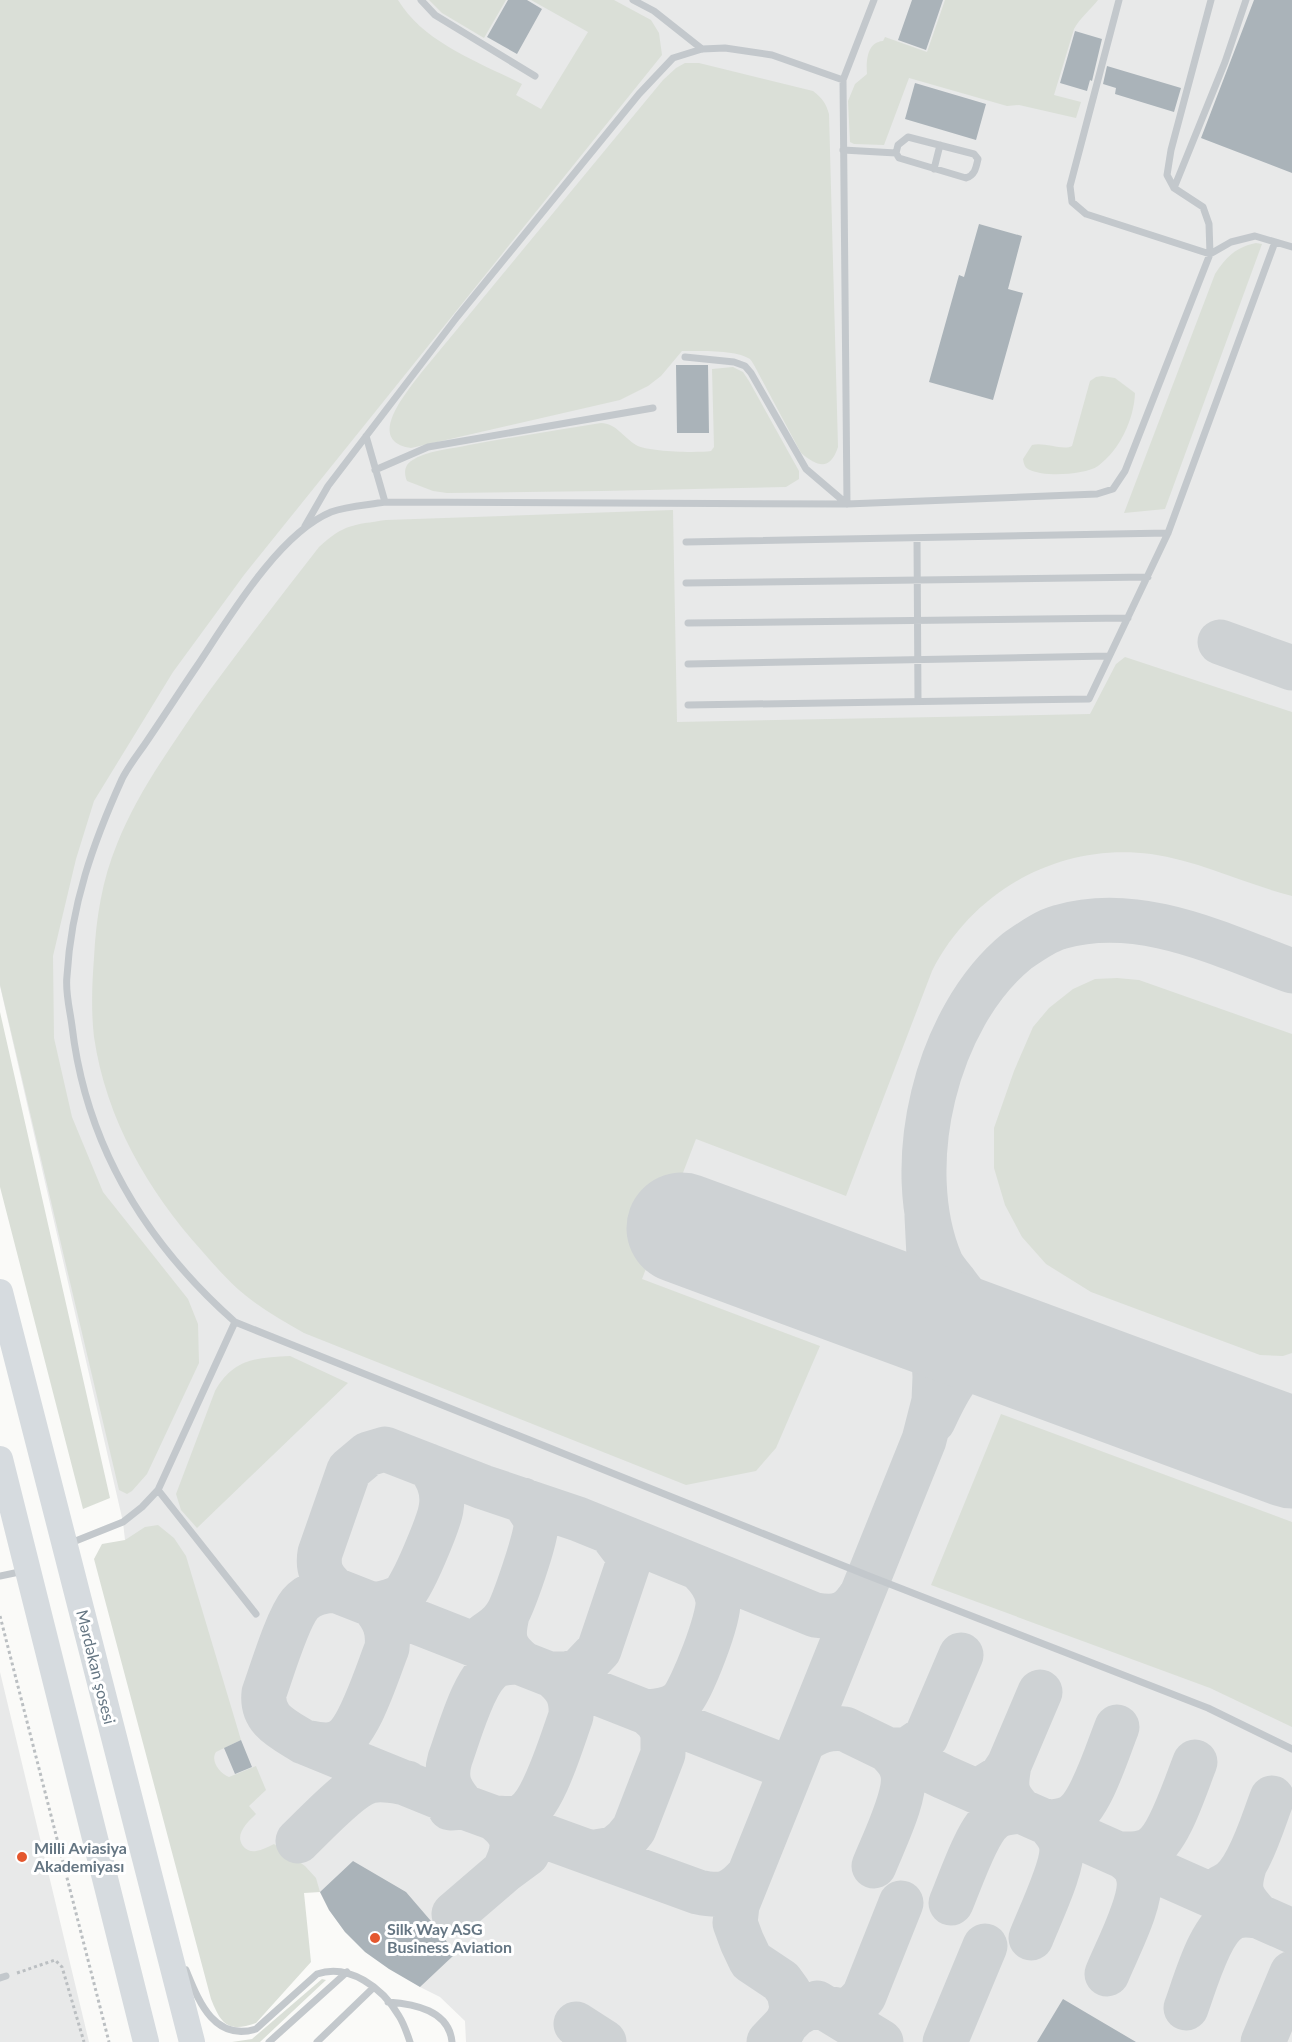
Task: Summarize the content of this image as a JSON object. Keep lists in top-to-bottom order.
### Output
{
  "streets": {
    "highway": ["Mərdəkan şosesi"]
  },
  "places": ["Milli Aviasiya Akademiyası", "Silk Way ASG Business Aviation"]
}
